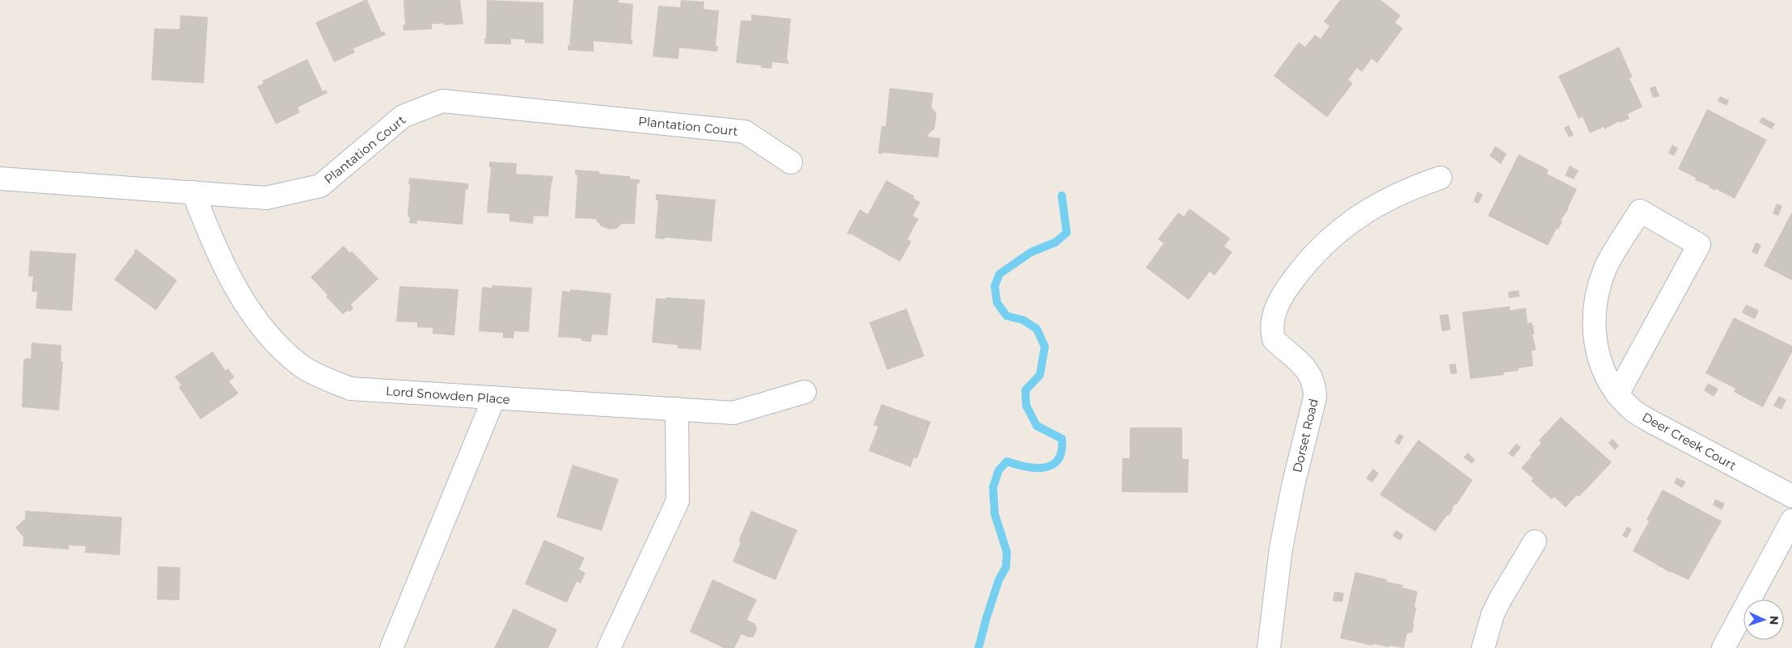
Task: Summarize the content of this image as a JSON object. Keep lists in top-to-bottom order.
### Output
{
  "streets": {
    "street": [
      "Plantation Court",
      "Lord Snowden Place",
      "Dorset Road",
      "Deer Creek Court"
    ]
  },
  "crossings": [
    ["Plantation Court", "Lord Snowden Place"]
  ],
  "north": "right"
}
